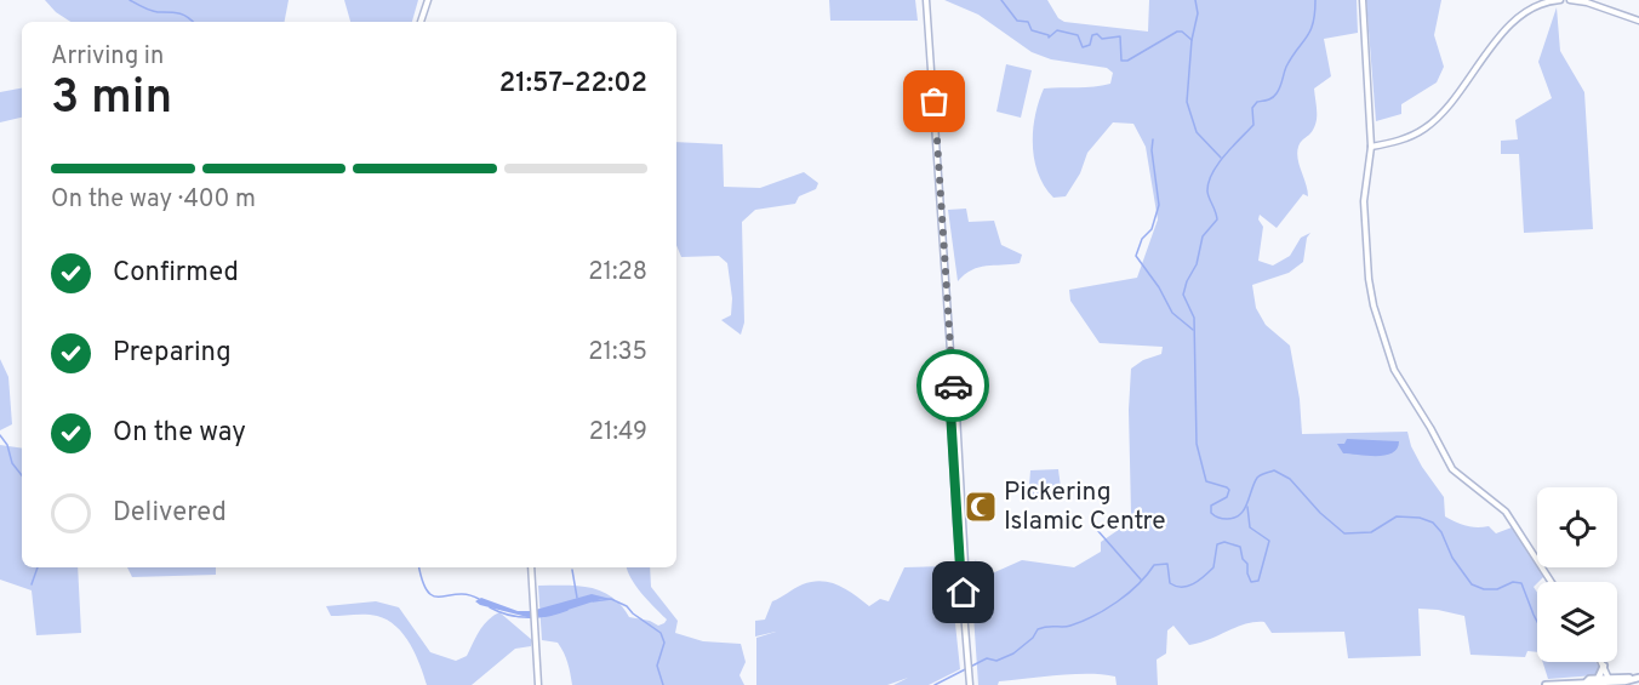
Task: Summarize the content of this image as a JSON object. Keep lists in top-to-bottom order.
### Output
{
  "places": {
    "mosque": ["Pickering Islamic Centre"]
  },
  "page": {
    "heading": ["3 min", "Arriving in", "21:57–22:02"],
    "bar": "On the way · 400 m",
    "list": [
      ["Confirmed", "21:28"],
      ["Preparing", "21:35"],
      ["On the way", "21:49"],
      "Delivered"
    ]
  }
}
